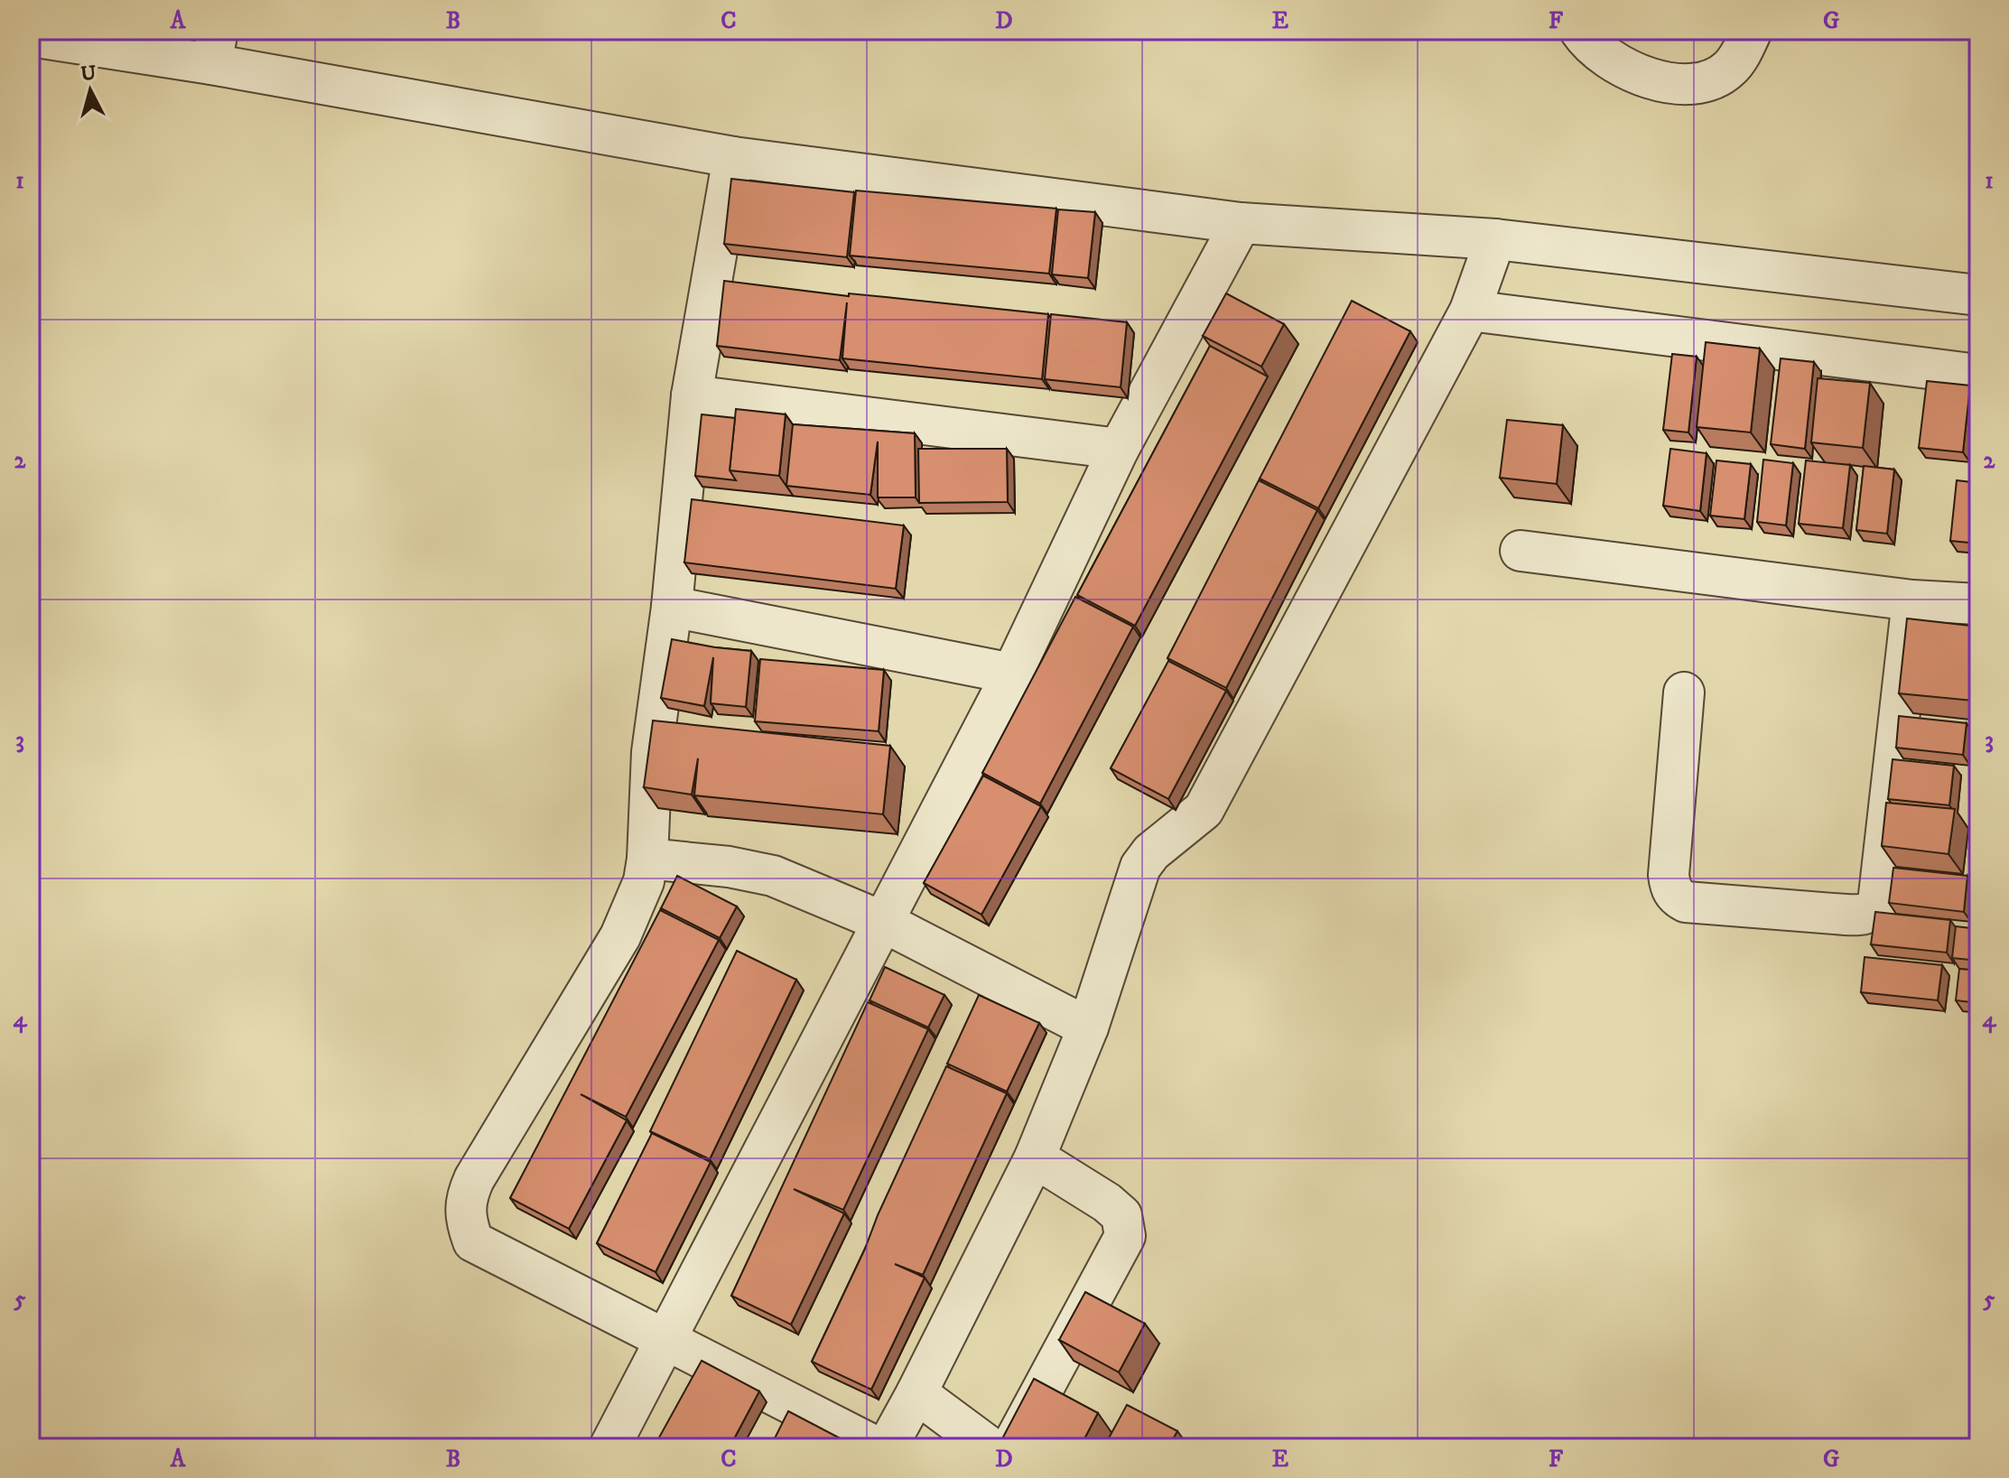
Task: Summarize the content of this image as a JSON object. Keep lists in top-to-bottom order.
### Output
{
  "north": "top",
  "grid": {
    "columns": [
      "A",
      "B",
      "C",
      "D",
      "E",
      "F",
      "G"
    ],
    "rows": [
      "1",
      "2",
      "3",
      "4",
      "5"
    ]
  }
}
